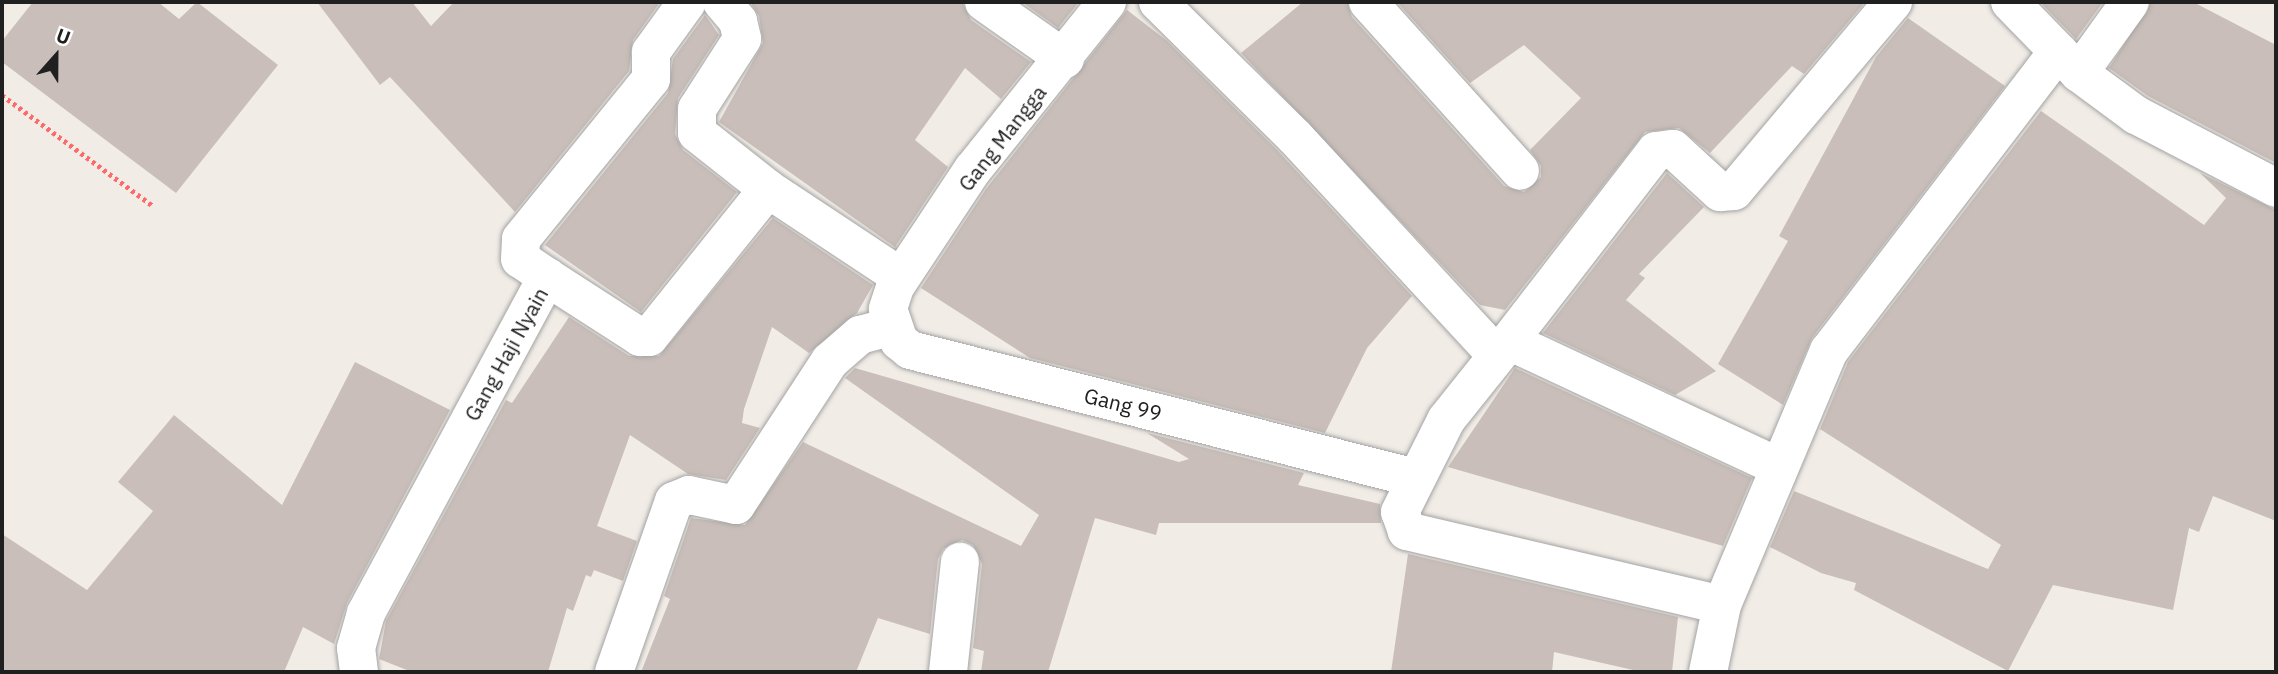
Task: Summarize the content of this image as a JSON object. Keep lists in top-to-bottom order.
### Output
{
  "streets": {
    "street": ["Gang Mangga", "Gang Haji Nyain", "Gang 99"]
  },
  "north": "top"
}
